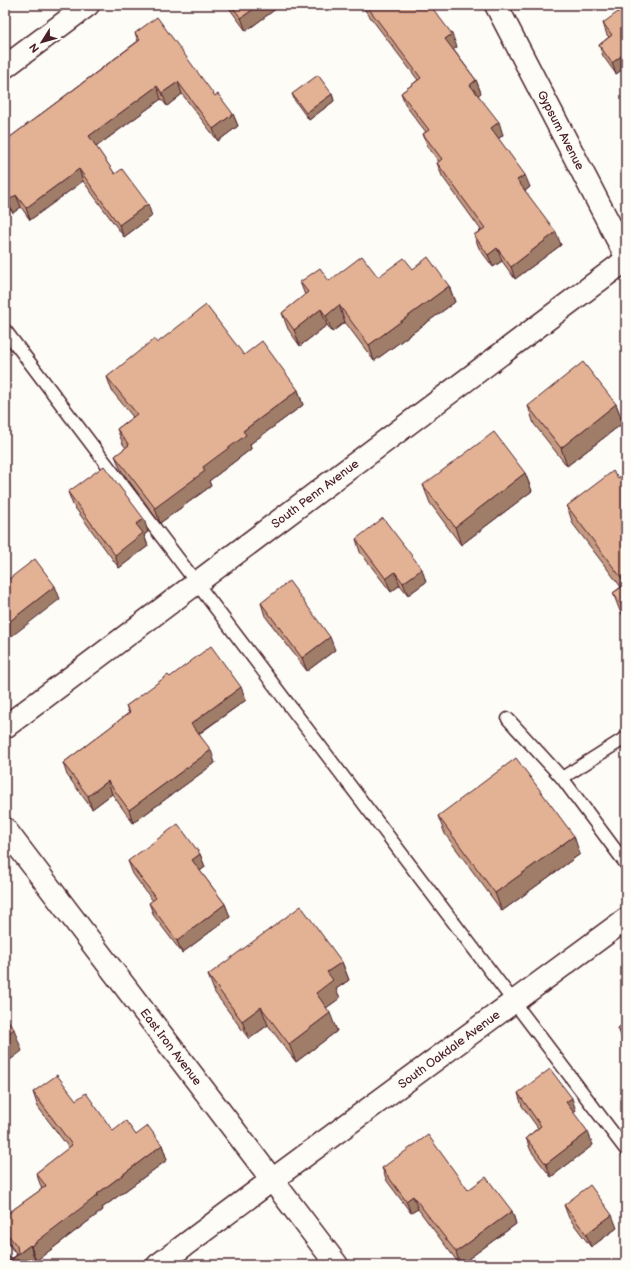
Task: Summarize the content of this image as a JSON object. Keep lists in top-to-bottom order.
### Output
{
  "streets": {
    "street": [
      "Gypsum Avenue",
      "South Penn Avenue",
      "East Iron Avenue",
      "South Oakdale Avenue"
    ]
  },
  "crossings": [
    ["East Iron Avenue", "South Oakdale Avenue"]
  ],
  "north": "bottom left"
}
